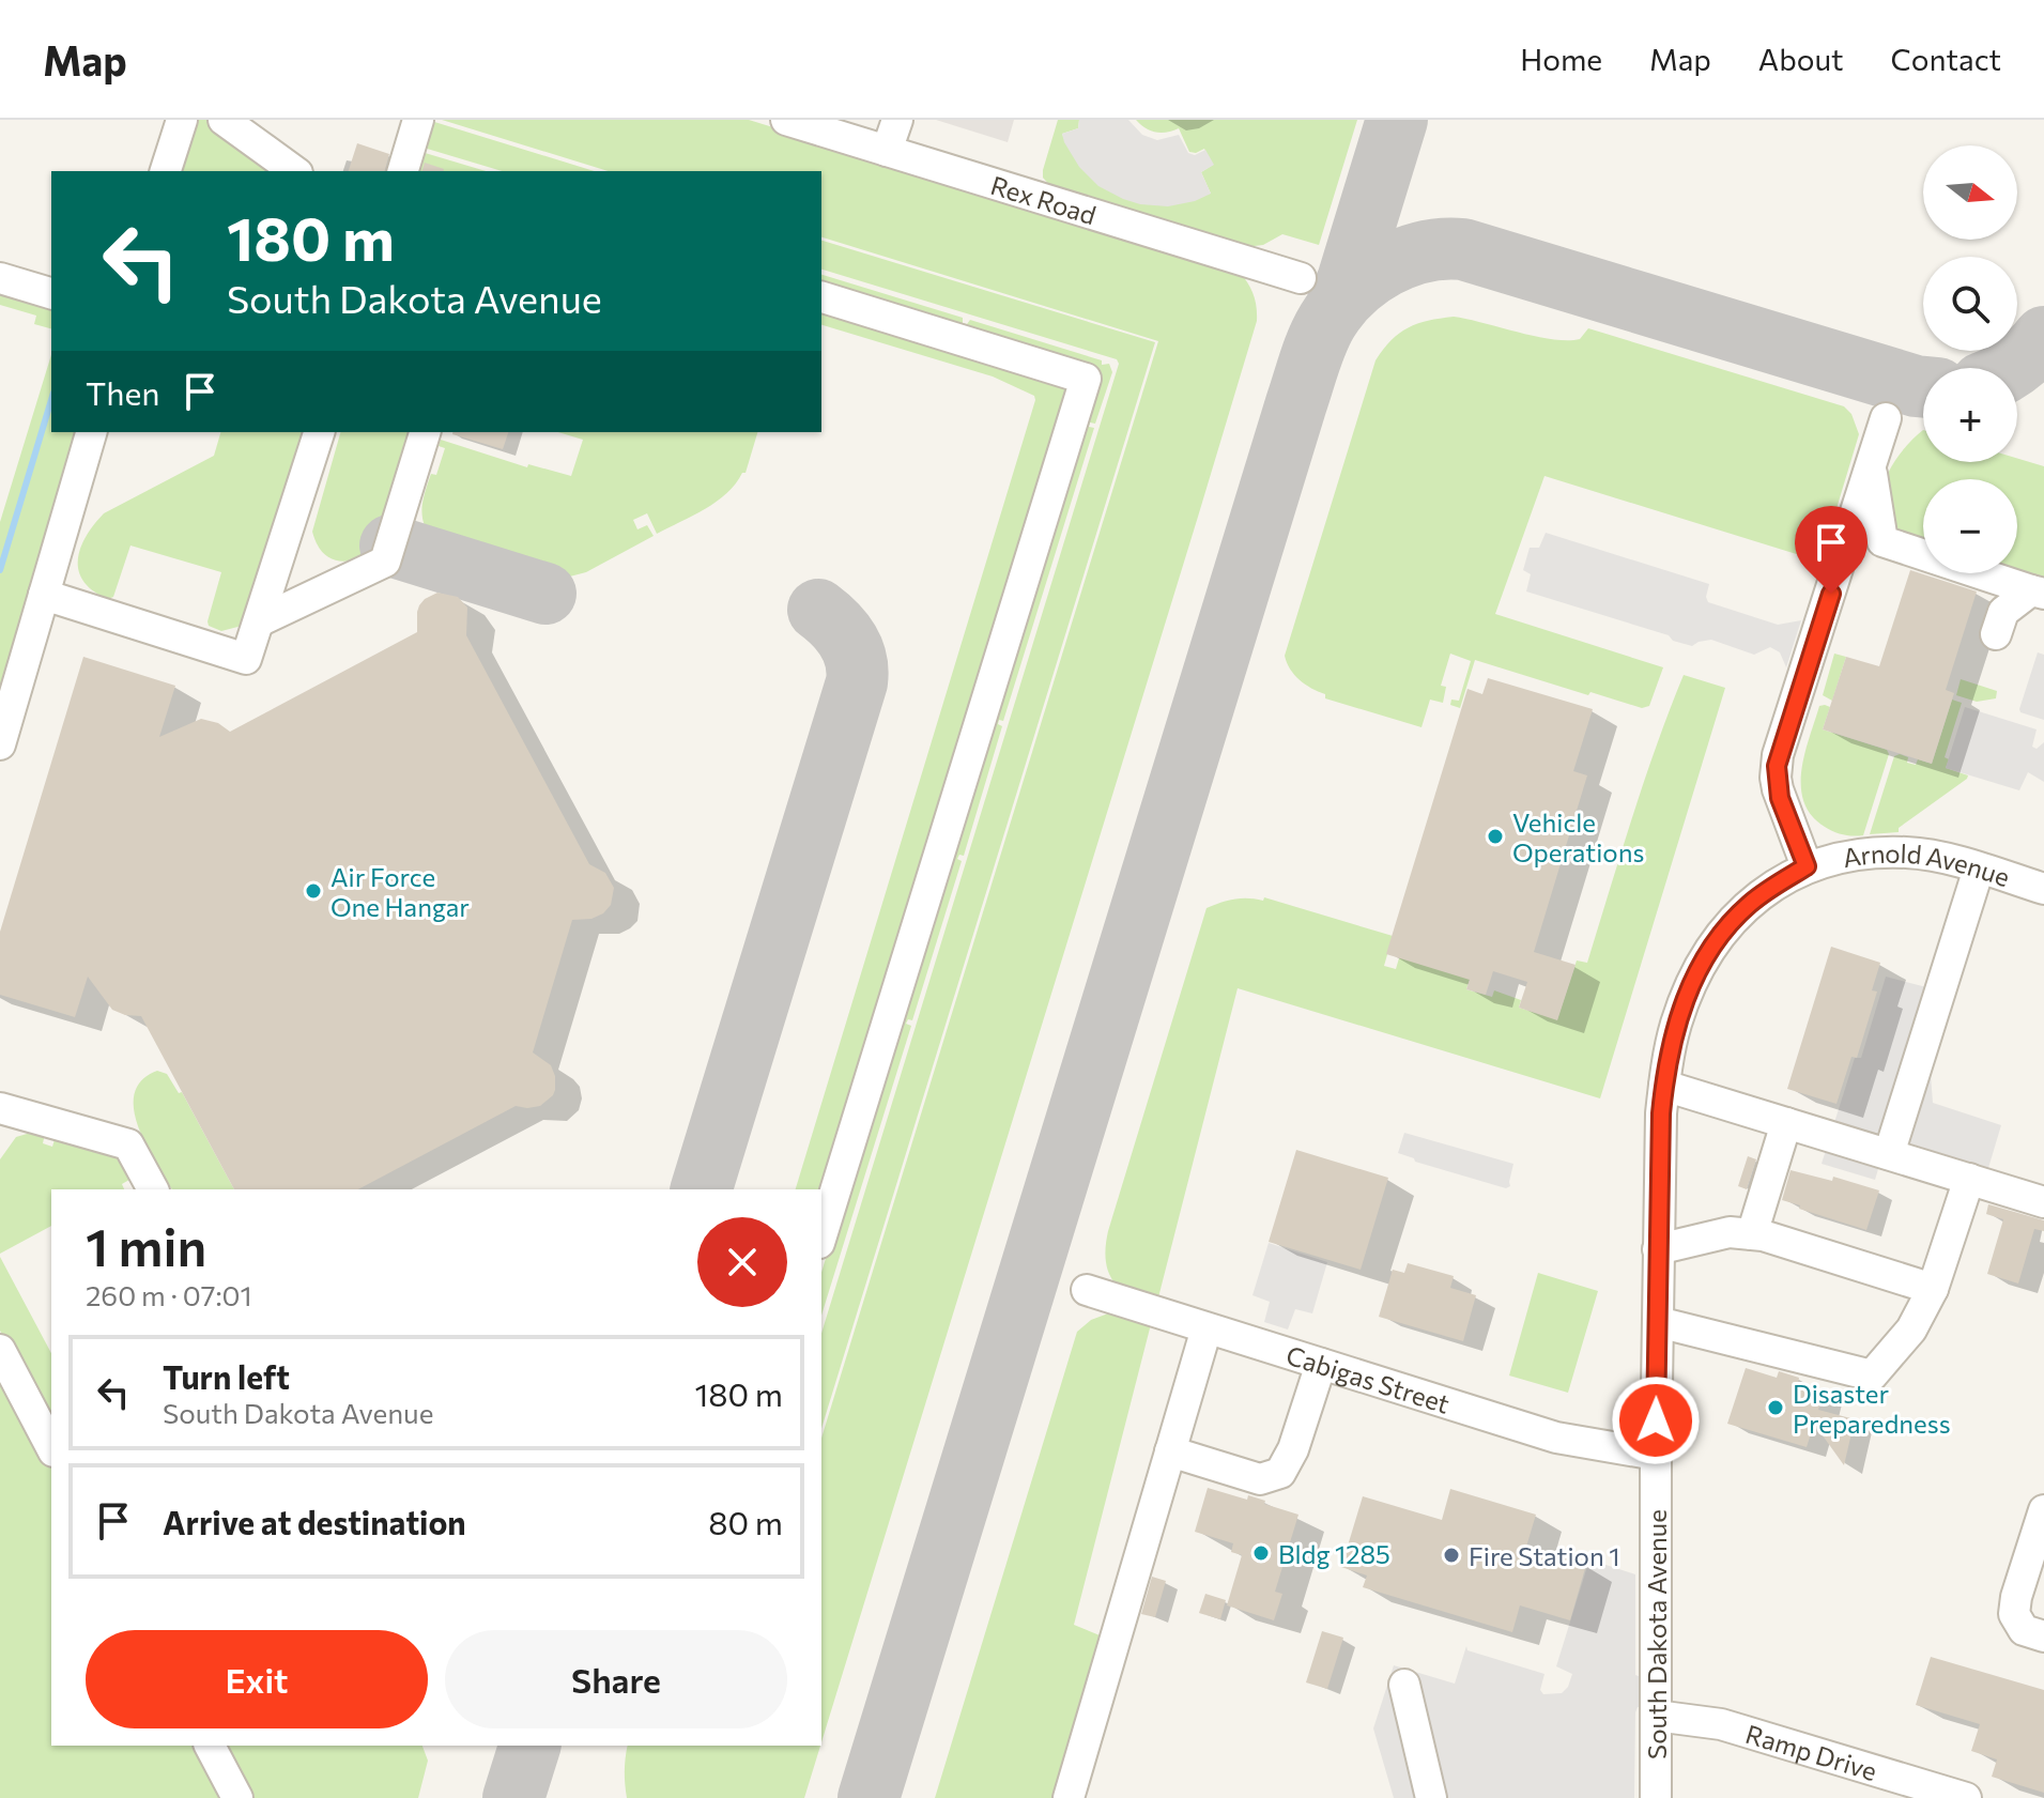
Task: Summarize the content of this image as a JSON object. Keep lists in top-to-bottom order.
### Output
{
  "streets": {
    "street": [
      "Rex Road",
      "Arnold Avenue",
      "Cabigas Street",
      "South Dakota Avenue",
      "Ramp Drive"
    ]
  },
  "crossings": [
    ["Arnold Avenue", "South Dakota Avenue"],
    ["Cabigas Street", "South Dakota Avenue"],
    ["South Dakota Avenue", "Ramp Drive"]
  ],
  "places": [
    "Vehicle Operations",
    "Air Force One Hangar",
    "Disaster Preparedness",
    "Bldg 1285",
    "Fire Station 1"
  ],
  "north": "right",
  "page": {
    "header": "Map",
    "nav": [
      "Home",
      "Map",
      "About",
      "Contact"
    ],
    "map_buttons": ["+", "−"],
    "turn": ["180 m", "South Dakota Avenue"],
    "then": "Then",
    "heading": ["1 min", "260 m · 07:01"],
    "list": [
      {
        "name": "Turn left",
        "note": "South Dakota Avenue",
        "value": "180 m"
      },
      {
        "name": "Arrive at destination",
        "value": "80 m"
      }
    ],
    "buttons": ["Exit", "Share"]
  }
}
